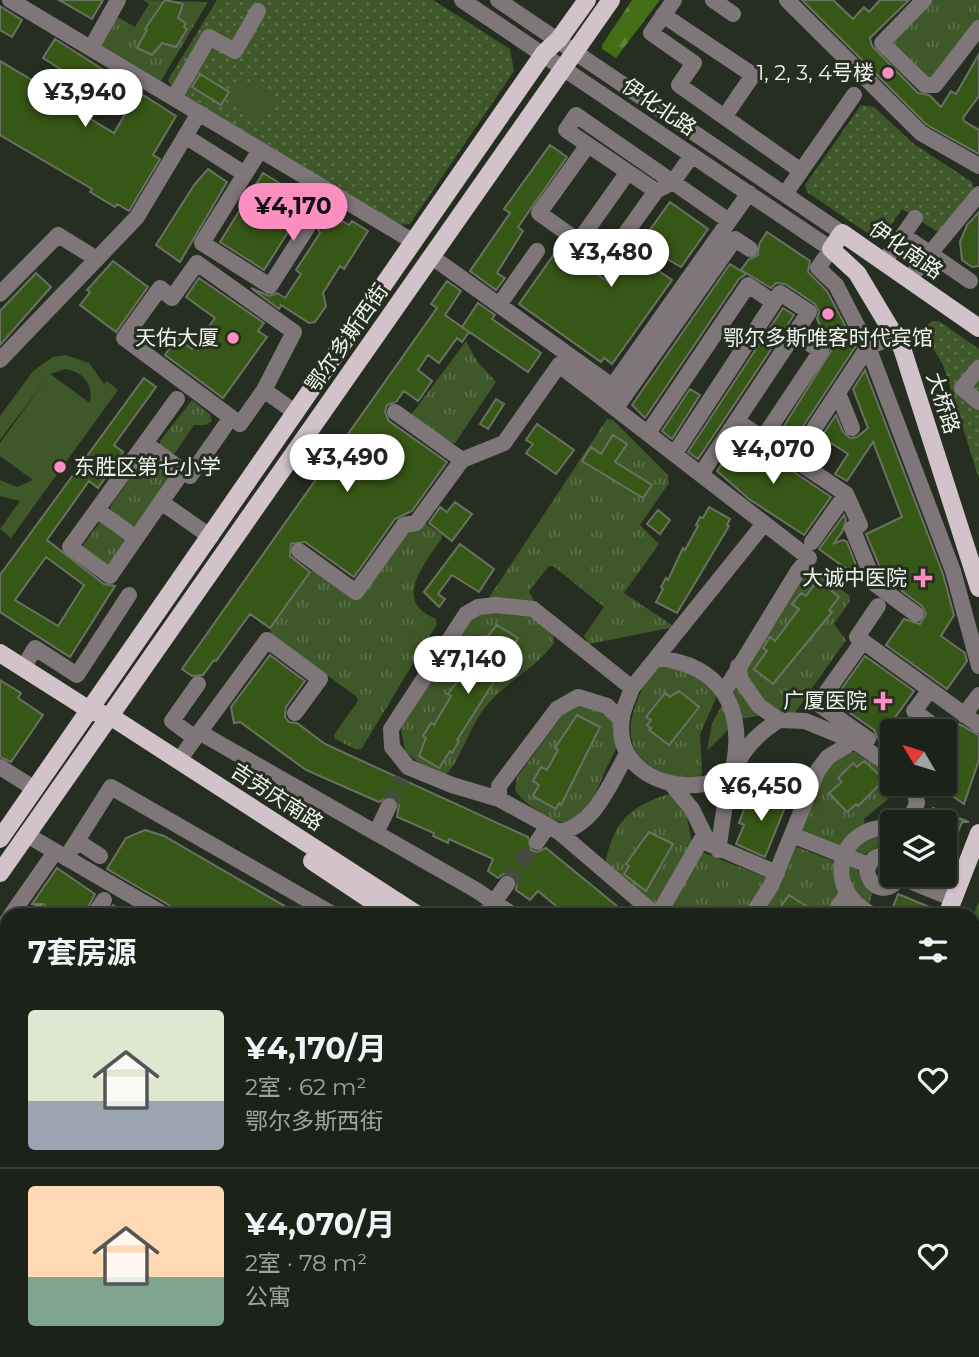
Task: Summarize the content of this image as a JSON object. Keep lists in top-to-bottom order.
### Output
{
  "streets": {
    "main road": [
      "伊化南路",
      "鄂尔多斯西街",
      "大桥路",
      "吉劳庆南路"
    ],
    "street": ["伊化北路"]
  },
  "crossings": [
    ["伊化北路", "伊化南路"],
    ["伊化北路", "鄂尔多斯西街"],
    ["伊化北路", "大桥路"],
    ["鄂尔多斯西街", "吉劳庆南路"]
  ],
  "places": {
    "other": [
      "1, 2, 3, 4号楼",
      "鄂尔多斯唯客时代宾馆",
      "天佑大厦",
      "东胜区第七小学"
    ],
    "health": ["大诚中医院", "广厦医院"]
  },
  "north": "top left",
  "page": {
    "price": [
      "¥3,940",
      "¥4,170",
      "¥3,480",
      "¥4,070",
      "¥3,490",
      "¥7,140",
      "¥6,450"
    ],
    "heading": "7套房源",
    "list": [
      {
        "name": "¥4,170/月",
        "note": "2室 · 62 m² · 鄂尔多斯西街"
      },
      {
        "name": "¥4,070/月",
        "note": "2室 · 78 m² · 公寓"
      }
    ]
  }
}
